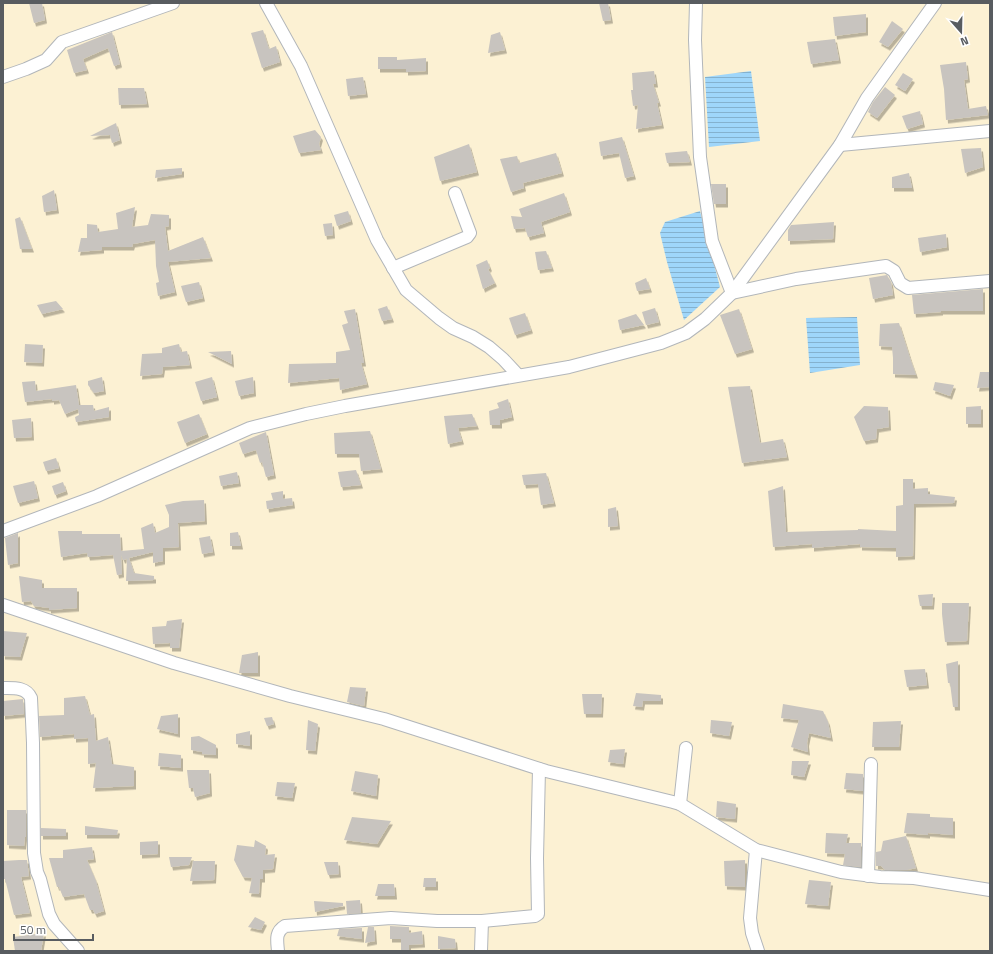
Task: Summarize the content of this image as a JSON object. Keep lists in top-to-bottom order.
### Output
{
  "scale_bar": "50 m",
  "north": "bottom"
}
